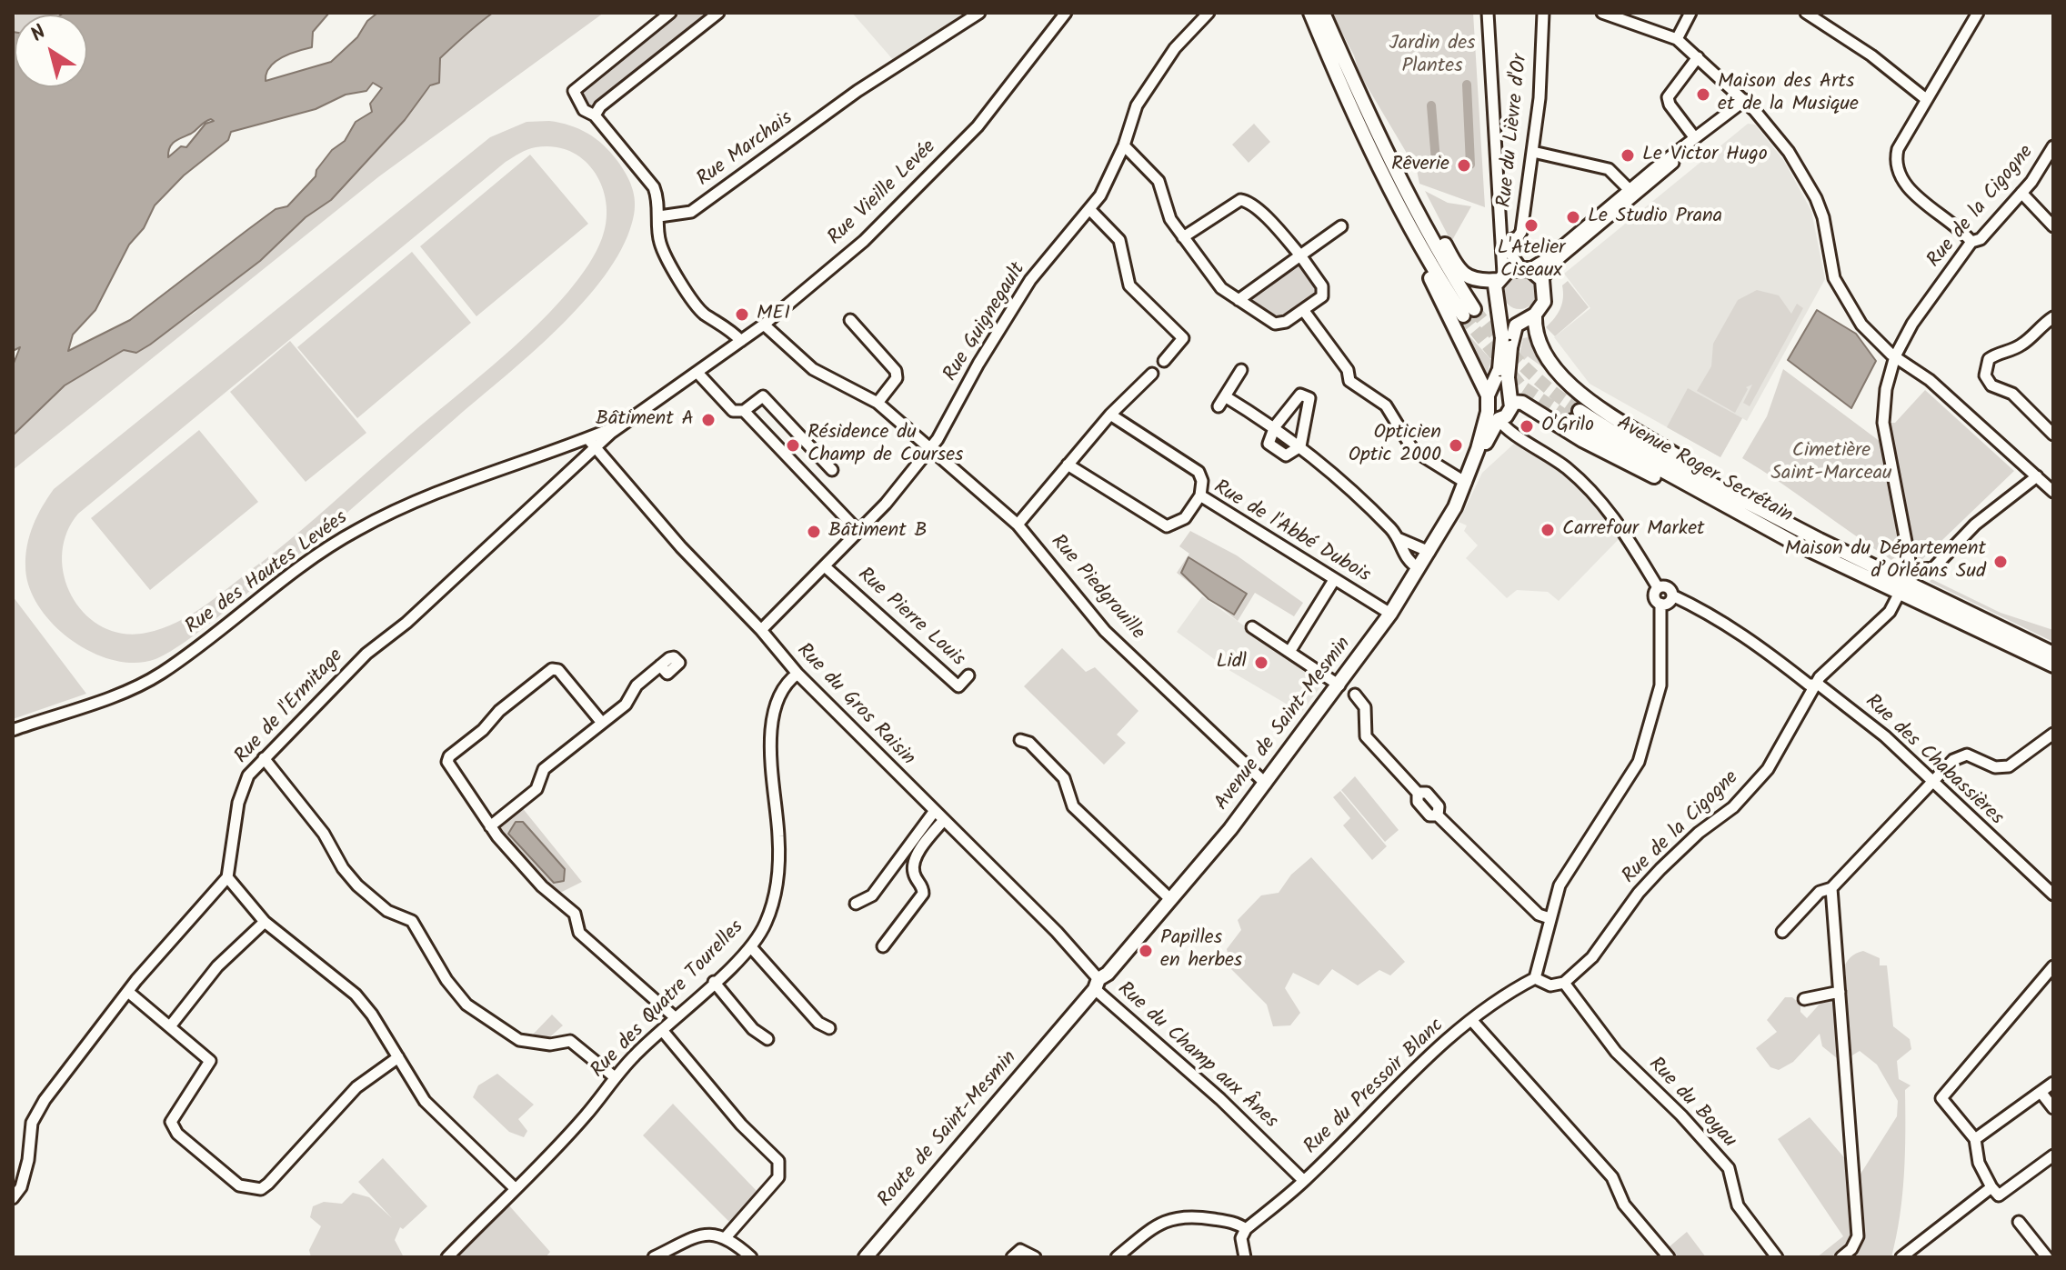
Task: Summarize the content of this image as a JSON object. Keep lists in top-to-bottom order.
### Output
{
  "streets": {
    "main road": ["Avenue Roger Secrétain", "Avenue de Saint-Mesmin", "Route de Saint-Mesmin"],
    "street": [
      "Rue du Lièvre d'Or",
      "Rue Marchais",
      "Rue Vieille Levée",
      "Rue de la Cigogne",
      "Rue Guignegault",
      "Rue de l'Abbé Dubois",
      "Rue des Hautes Levées",
      "Rue Piedgrouille",
      "Rue Pierre Louis",
      "Rue du Gros Raisin",
      "Rue de l'Ermitage",
      "Rue des Chabassières",
      "Rue des Quatre Tourelles",
      "Rue du Champ aux Ânes",
      "Rue du Pressoir Blanc",
      "Rue du Boyau"
    ]
  },
  "crossings": [
    ["Rue Vieille Levée", "Rue des Hautes Levées"],
    ["Rue Vieille Levée", "Rue Piedgrouille"],
    ["Rue Vieille Levée", "Rue du Gros Raisin"],
    ["Rue Vieille Levée", "Rue de l'Ermitage"],
    ["Rue de la Cigogne", "Avenue Roger Secrétain"],
    ["Rue de la Cigogne", "Rue des Chabassières"],
    ["Rue de la Cigogne", "Rue du Boyau"],
    ["Rue Guignegault", "Rue Piedgrouille"],
    ["Rue Guignegault", "Rue Pierre Louis"],
    ["Rue Guignegault", "Rue du Gros Raisin"],
    ["Rue de l'Abbé Dubois", "Avenue de Saint-Mesmin"],
    ["Rue Piedgrouille", "Avenue de Saint-Mesmin"],
    ["Rue du Gros Raisin", "Rue de l'Ermitage"],
    ["Rue du Gros Raisin", "Avenue de Saint-Mesmin"],
    ["Rue du Gros Raisin", "Rue des Quatre Tourelles"],
    ["Rue du Gros Raisin", "Rue du Champ aux Ânes"],
    ["Avenue de Saint-Mesmin", "Rue du Champ aux Ânes"],
    ["Avenue de Saint-Mesmin", "Route de Saint-Mesmin"],
    ["Rue du Champ aux Ânes", "Rue du Pressoir Blanc"]
  ],
  "parks": ["Jardin des Plantes", "Cimetière Saint-Marceau"],
  "places": [
    "Maison des Arts et de la Musique",
    "Le Victor Hugo",
    "Rêverie",
    "Le Studio Prana",
    "L'Atelier Ciseaux",
    "MEI",
    "Bâtiment A",
    "O'Grilo",
    "Résidence du Champ de Courses",
    "Opticien Optic 2000",
    "Carrefour Market",
    "Bâtiment B",
    "Maison du Département d’Orléans Sud",
    "Lidl",
    "Papilles en herbes"
  ],
  "north": "top left"
}
